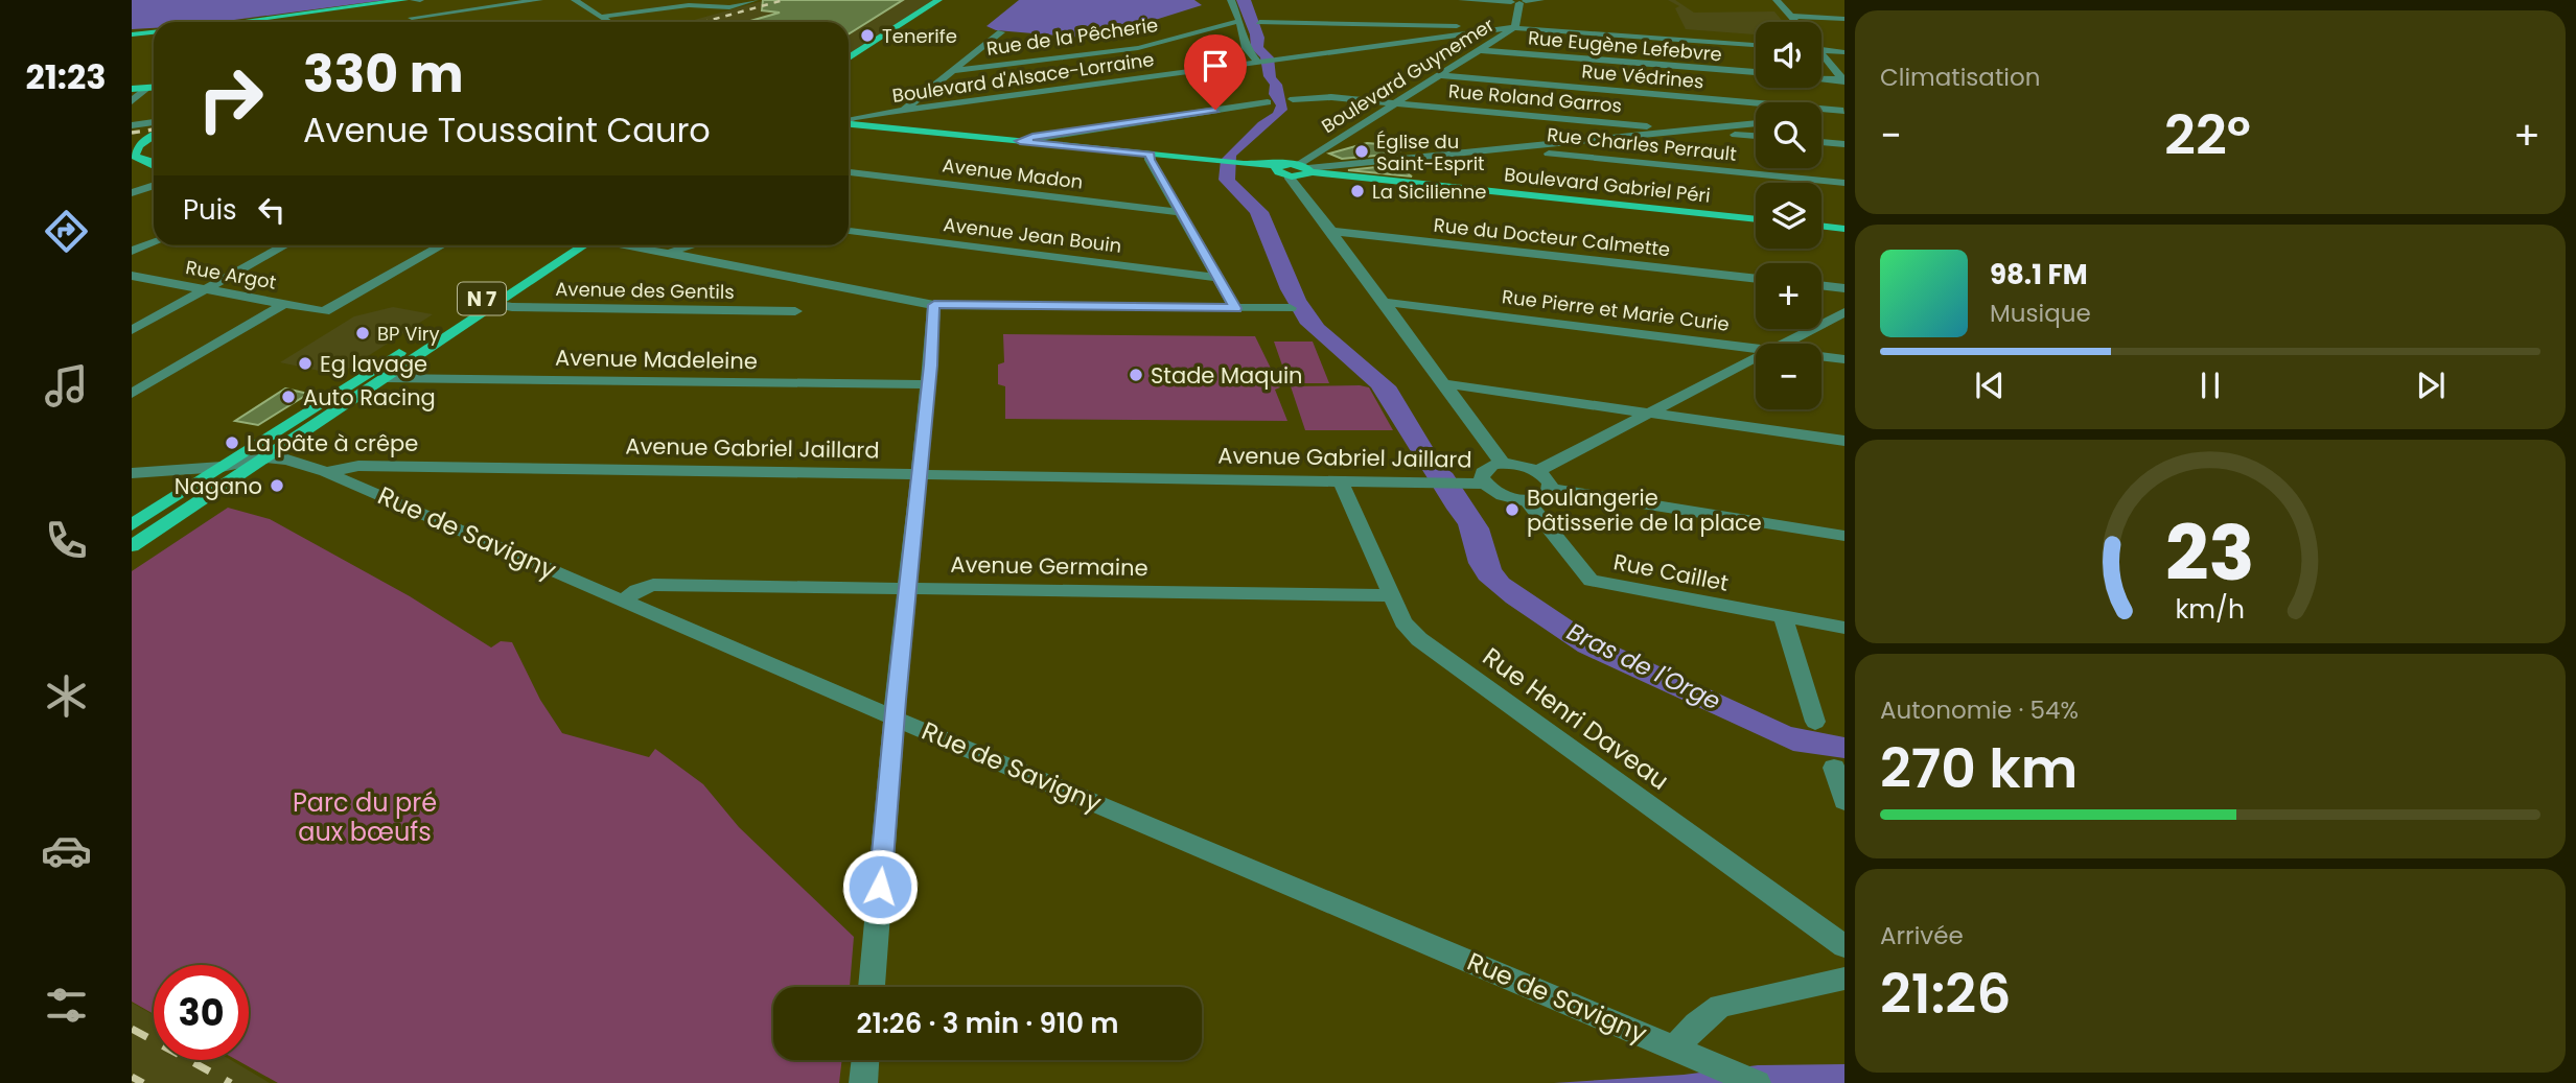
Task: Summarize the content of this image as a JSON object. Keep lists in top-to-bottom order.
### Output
{
  "streets": {
    "main road": ["Boulevard Gabriel Péri", "N 7"],
    "street": [
      "Rue de la Pêcherie",
      "Rue Eugène Lefebvre",
      "Boulevard Guynemer",
      "Rue Védrines",
      "Boulevard d'Alsace-Lorraine",
      "Rue Roland Garros",
      "Rue Charles Perrault",
      "Avenue Madon",
      "Avenue Jean Bouin",
      "Rue du Docteur Calmette",
      "Rue Argot",
      "Avenue des Gentils",
      "Rue Pierre et Marie Curie",
      "Avenue Madeleine",
      "Avenue Gabriel Jaillard",
      "Rue de Savigny",
      "Avenue Germaine",
      "Rue Caillet",
      "Rue Henri Daveau"
    ]
  },
  "crossings": [
    ["Rue Eugène Lefebvre", "Boulevard Guynemer"],
    ["Boulevard Guynemer", "Rue Védrines"],
    ["Boulevard Guynemer", "Boulevard d'Alsace-Lorraine"],
    ["Boulevard Guynemer", "Rue Roland Garros"],
    ["Boulevard Guynemer", "Boulevard Gabriel Péri"],
    ["Avenue des Gentils", "N 7"],
    ["N 7", "Avenue Madeleine"],
    ["N 7", "Rue de Savigny"],
    ["Avenue Gabriel Jaillard", "Rue de Savigny"],
    ["Avenue Gabriel Jaillard", "Rue Henri Daveau"],
    ["Rue de Savigny", "Avenue Germaine"],
    ["Avenue Germaine", "Rue Henri Daveau"]
  ],
  "water": ["Bras de l'Orge"],
  "parks": ["Parc du pré aux bœufs"],
  "places": [
    "Tenerife",
    "Église du Saint-Esprit",
    "La Sicilienne",
    "BP Viry",
    "Eg lavage",
    "Stade Maquin",
    "Auto Racing",
    "La pâte à crêpe",
    "Nagano",
    "Boulangerie pâtisserie de la place"
  ],
  "page": {
    "tabs": "21:23",
    "tile": [
      "Climatisation",
      ["Autonomie · 54%", "270 km"],
      ["Arrivée", "21:26"]
    ],
    "map_buttons": ["+", "−"],
    "turn": ["330 m", "Avenue Toussaint Cauro"],
    "heat": ["−", "22°", "+"],
    "then": "Puis",
    "song": ["98.1 FM", "Musique"],
    "limit": "30",
    "trip": "21:26 · 3 min · 910 m",
    "gauge": ["23", "km/h"]
  }
}
